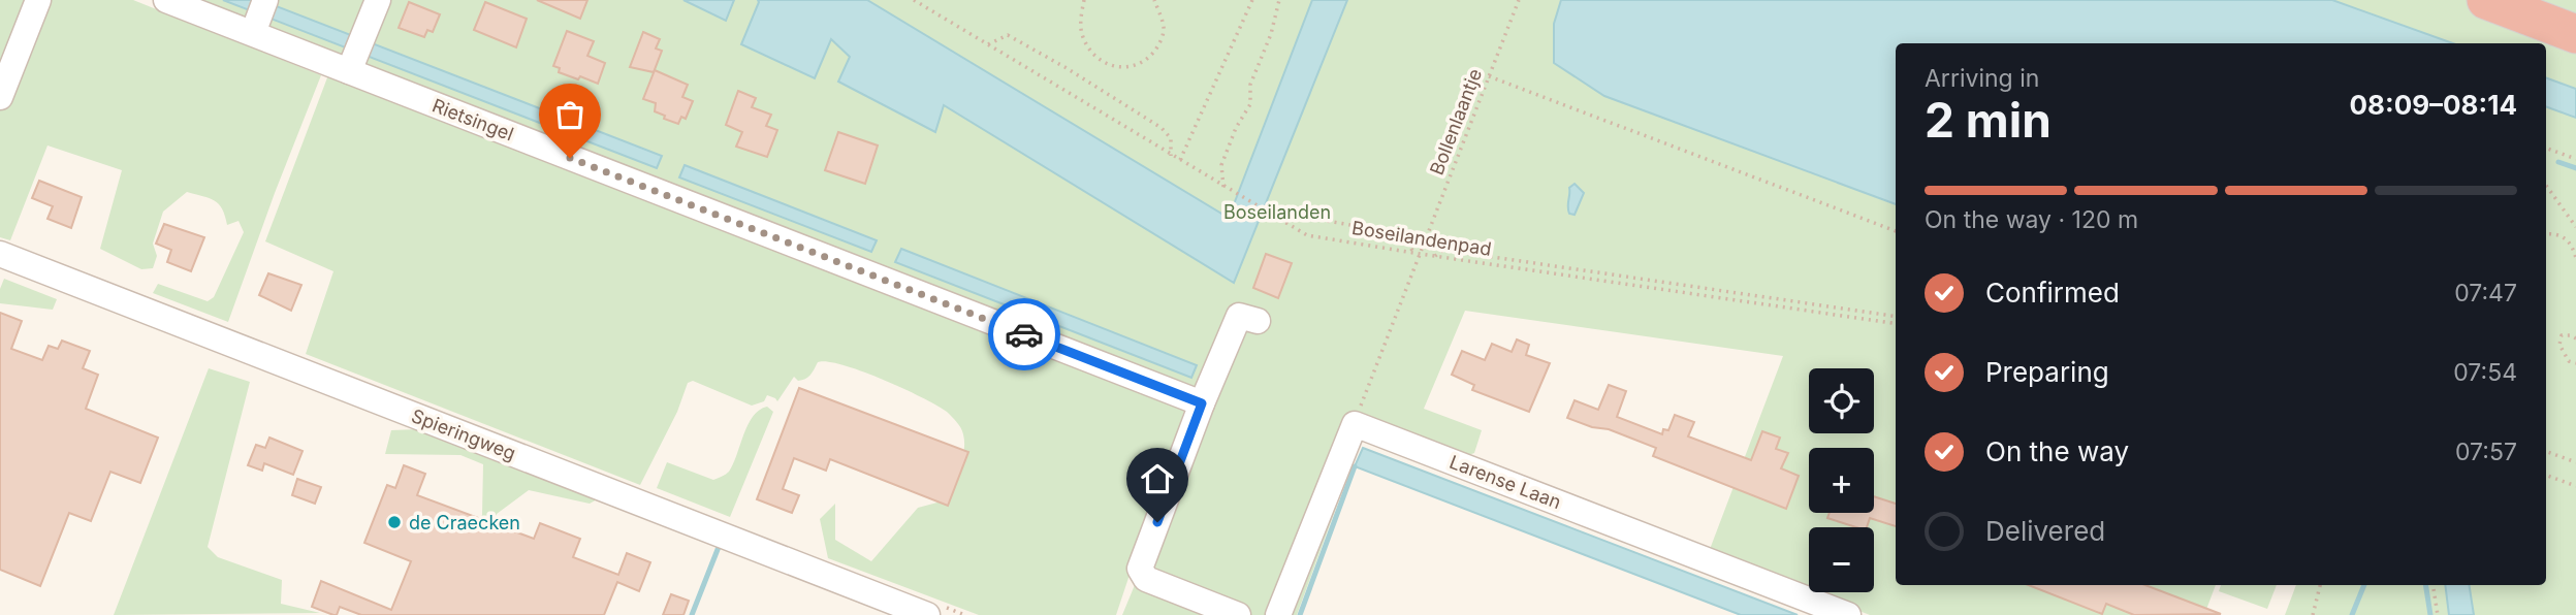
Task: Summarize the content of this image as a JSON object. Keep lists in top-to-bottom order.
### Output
{
  "streets": {
    "street": ["Rietsingel", "Spieringweg", "Larense Laan"],
    "path": ["Bollenlaantje", "Boseilandenpad"]
  },
  "crossings": [
    ["Bollenlaantje", "Boseilandenpad"],
    ["Bollenlaantje", "Larense Laan"]
  ],
  "parks": ["Boseilanden"],
  "places": ["de Craecken"],
  "page": {
    "heading": ["2 min", "Arriving in", "08:09–08:14"],
    "bar": "On the way · 120 m",
    "list": [
      ["Confirmed", "07:47"],
      ["Preparing", "07:54"],
      ["On the way", "07:57"],
      "Delivered"
    ],
    "map_buttons": ["+", "−"]
  }
}
